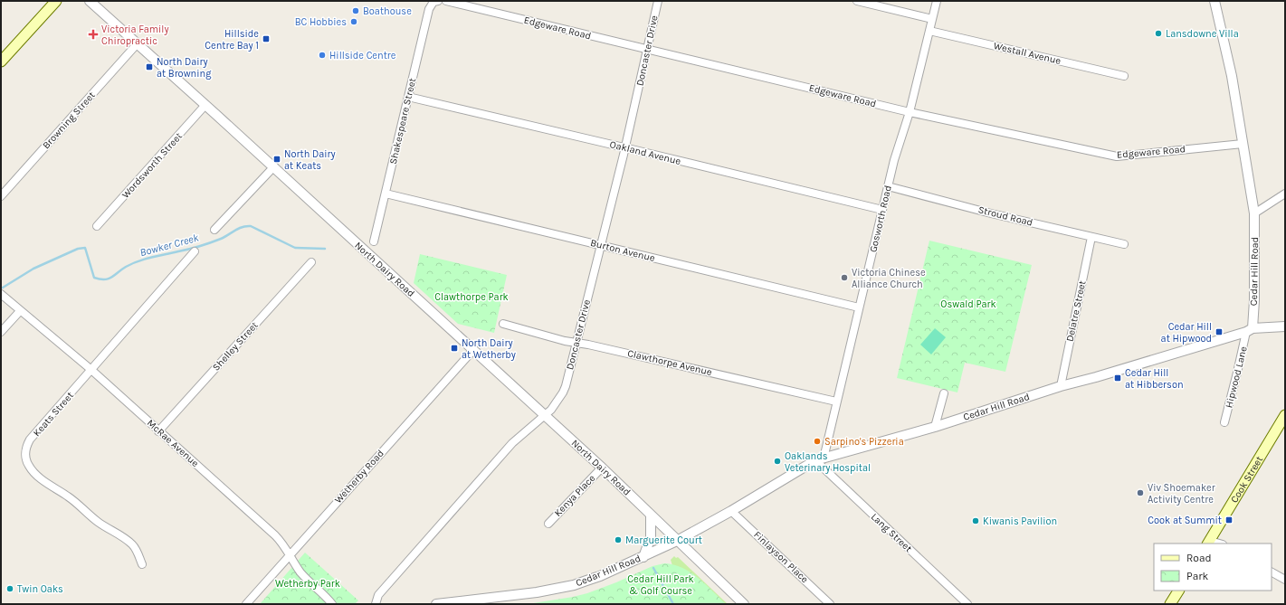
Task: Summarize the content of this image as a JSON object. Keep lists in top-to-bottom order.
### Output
{
  "streets": {
    "main road": ["Cook Street"],
    "street": [
      "Edgeware Road",
      "Doncaster Drive",
      "Westall Avenue",
      "Browning Street",
      "Shakespeare Street",
      "Oakland Avenue",
      "Wordsworth Street",
      "Stroud Road",
      "Gosworth Road",
      "Burton Avenue",
      "North Dairy Road",
      "Cedar Hill Road",
      "Delatre Street",
      "Shelley Street",
      "Clawthorpe Avenue",
      "Hipwood Lane",
      "Keats Street",
      "McRae Avenue",
      "Wetherby Road",
      "Kenya Place",
      "Lang Street",
      "Finlayson Place"
    ]
  },
  "crossings": [
    ["Edgeware Road", "Doncaster Drive"],
    ["Edgeware Road", "Gosworth Road"],
    ["Edgeware Road", "Cedar Hill Road"],
    ["Doncaster Drive", "Oakland Avenue"],
    ["Doncaster Drive", "Burton Avenue"],
    ["Doncaster Drive", "North Dairy Road"],
    ["Doncaster Drive", "Clawthorpe Avenue"],
    ["Westall Avenue", "Gosworth Road"],
    ["Browning Street", "North Dairy Road"],
    ["Shakespeare Street", "Oakland Avenue"],
    ["Shakespeare Street", "Burton Avenue"],
    ["Oakland Avenue", "Gosworth Road"],
    ["Wordsworth Street", "North Dairy Road"],
    ["Stroud Road", "Gosworth Road"],
    ["Stroud Road", "Delatre Street"],
    ["Gosworth Road", "Burton Avenue"],
    ["Gosworth Road", "Cedar Hill Road"],
    ["Gosworth Road", "Clawthorpe Avenue"],
    ["Gosworth Road", "Lang Street"],
    ["North Dairy Road", "Cedar Hill Road"],
    ["North Dairy Road", "Wetherby Road"],
    ["North Dairy Road", "Kenya Place"],
    ["Cedar Hill Road", "Delatre Street"],
    ["Cedar Hill Road", "Hipwood Lane"],
    ["Cedar Hill Road", "Lang Street"],
    ["Cedar Hill Road", "Finlayson Place"],
    ["Shelley Street", "McRae Avenue"],
    ["Keats Street", "McRae Avenue"],
    ["McRae Avenue", "Wetherby Road"]
  ],
  "water": ["Bowker Creek"],
  "parks": [
    "Clawthorpe Park",
    "Oswald Park",
    "Cedar Hill Park & Golf Course",
    "Wetherby Park"
  ],
  "places": {
    "other": [
      "Boathouse",
      "BC Hobbies",
      "Lansdowne Villa",
      "Hillside Centre",
      "Victoria Chinese Alliance Church",
      "Sarpino's Pizzeria",
      "Oaklands Veterinary Hospital",
      "Viv Shoemaker Activity Centre",
      "Kiwanis Pavilion",
      "Marguerite Court",
      "Twin Oaks"
    ],
    "health": ["Victoria Family Chiropractic"],
    "transit": [
      "Hillside Centre Bay 1",
      "North Dairy at Browning",
      "North Dairy at Keats",
      "Cedar Hill at Hipwood",
      "North Dairy at Wetherby",
      "Cedar Hill at Hibberson",
      "Cook at Summit"
    ]
  },
  "legend": ["Road", "Park"]
}
